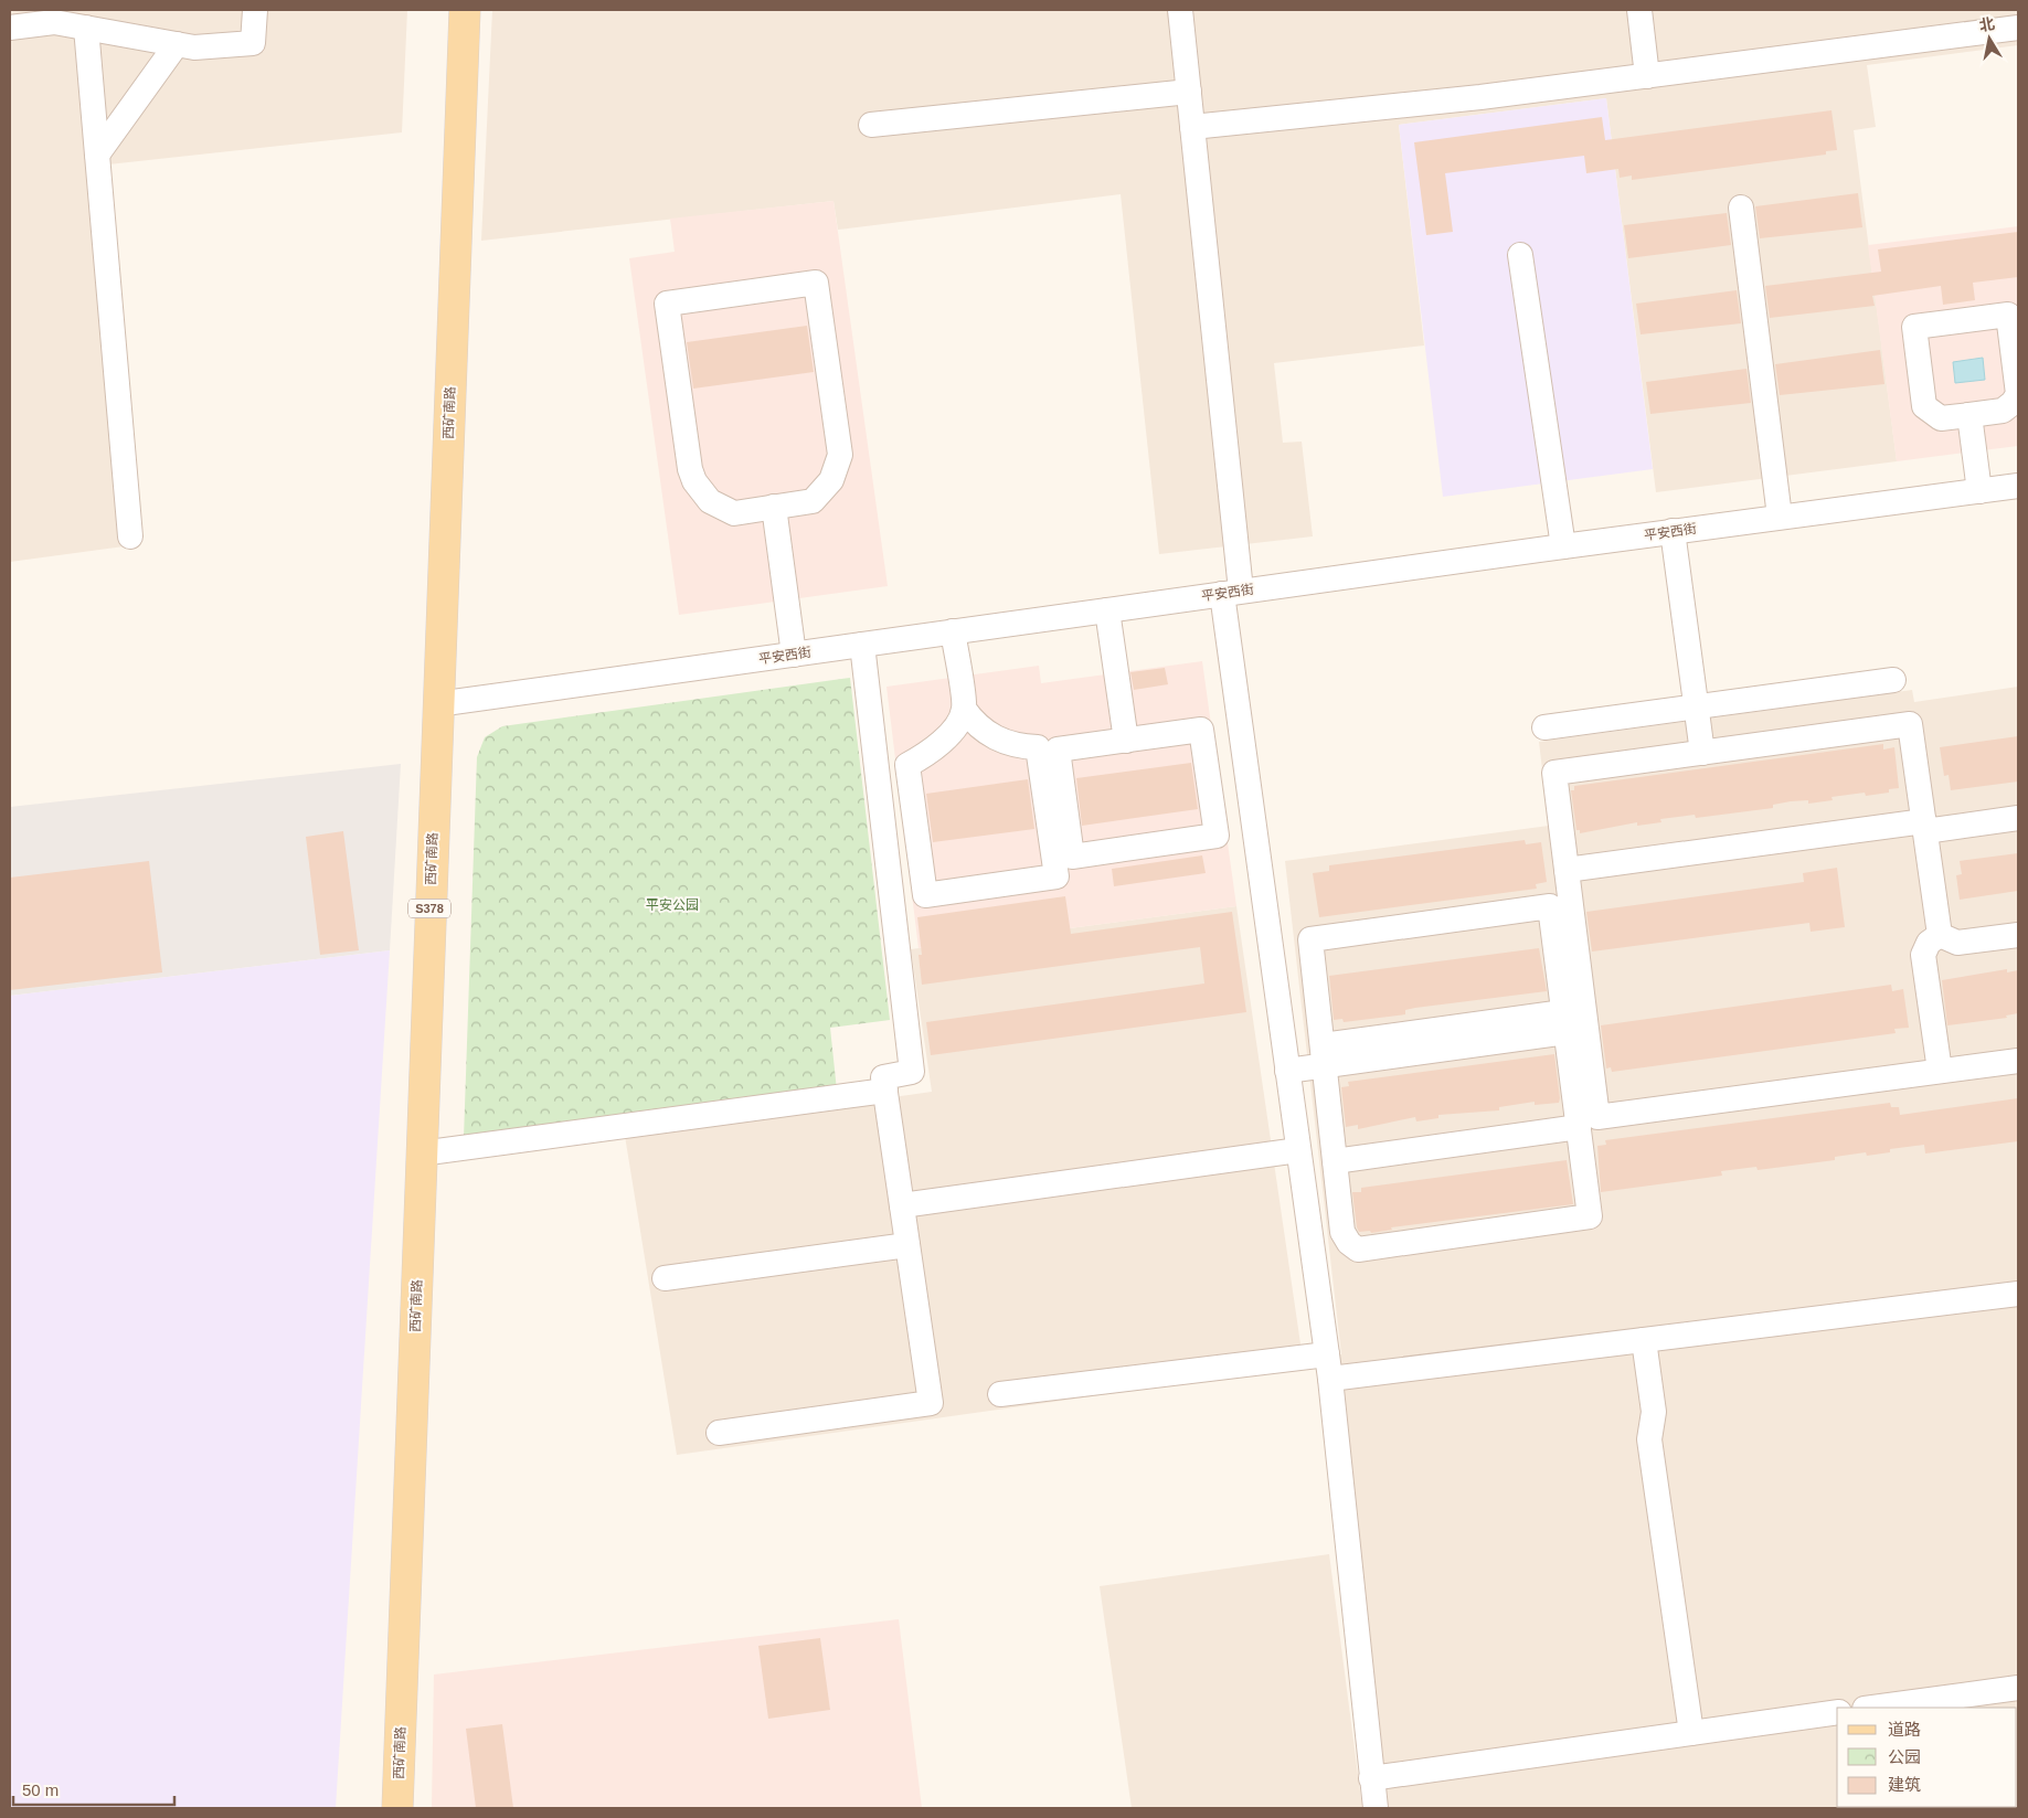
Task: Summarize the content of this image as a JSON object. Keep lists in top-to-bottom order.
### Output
{
  "streets": {
    "main road": ["西矿南路", "S378"],
    "street": ["平安西街"]
  },
  "crossings": [
    ["西矿南路", "平安西街"]
  ],
  "parks": ["平安公园"],
  "legend": ["道路", "公园", "建筑"],
  "scale_bar": "50 m",
  "north": "top"
}
